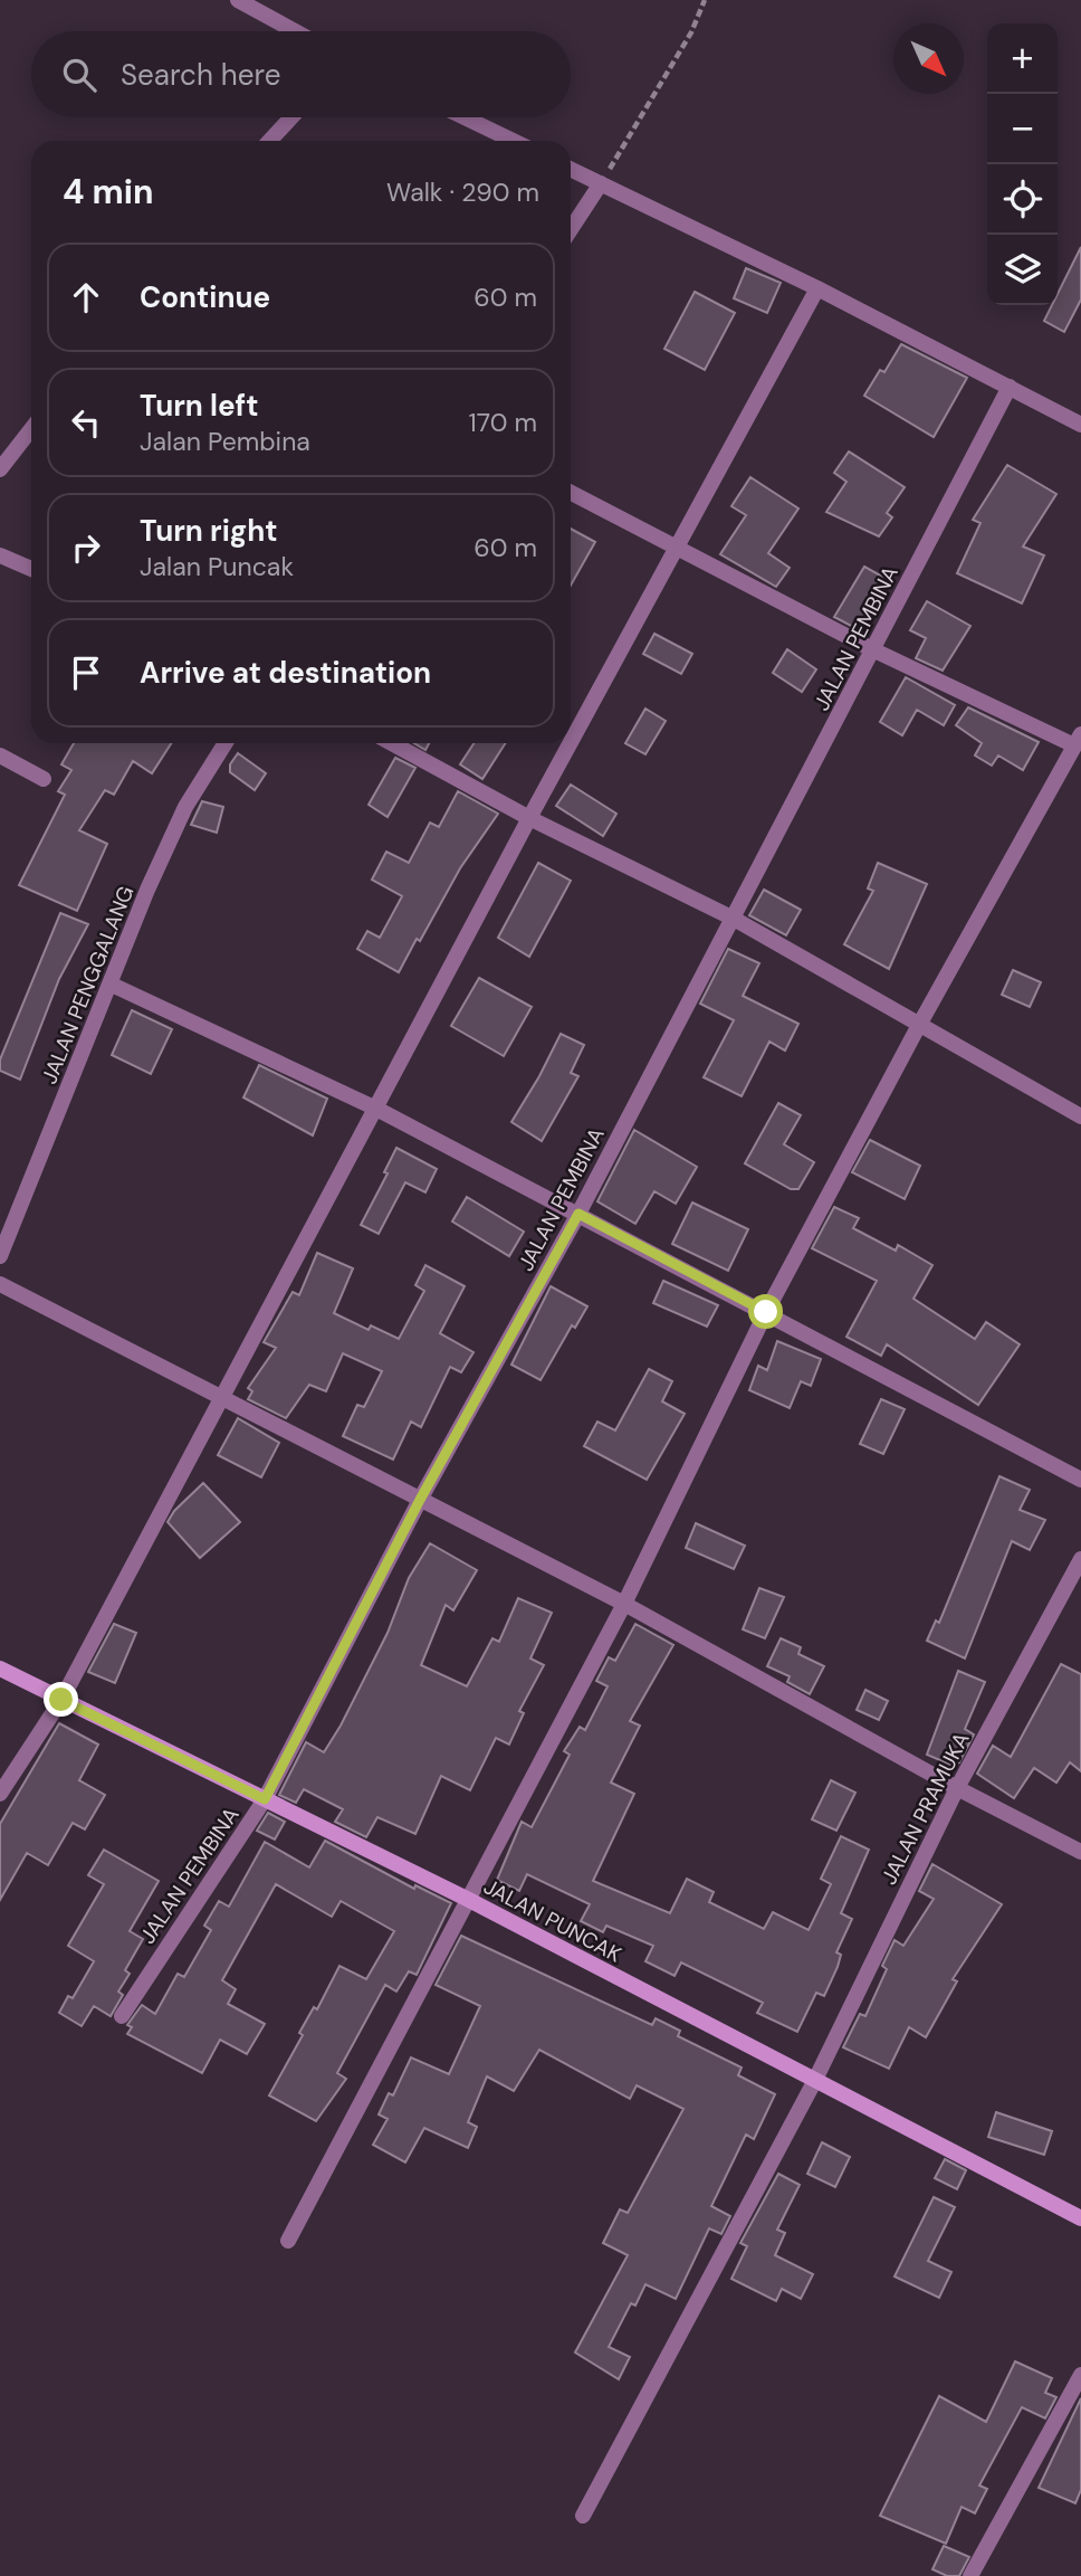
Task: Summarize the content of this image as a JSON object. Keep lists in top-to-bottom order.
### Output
{
  "streets": {
    "street": [
      "JALAN PEMBINA",
      "JALAN PENGGALANG",
      "JALAN PRAMUKA",
      "JALAN PUNCAK"
    ]
  },
  "crossings": [
    ["JALAN PEMBINA", "JALAN PUNCAK"],
    ["JALAN PRAMUKA", "JALAN PUNCAK"]
  ],
  "north": "bottom right",
  "page": {
    "map_buttons": ["+", "−"],
    "search": "Search here",
    "heading": ["4 min", "Walk · 290 m"],
    "list": [
      ["Continue", "60 m"],
      ["Turn left", "Jalan Pembina", "170 m"],
      ["Turn right", "Jalan Puncak", "60 m"],
      "Arrive at destination"
    ]
  }
}
